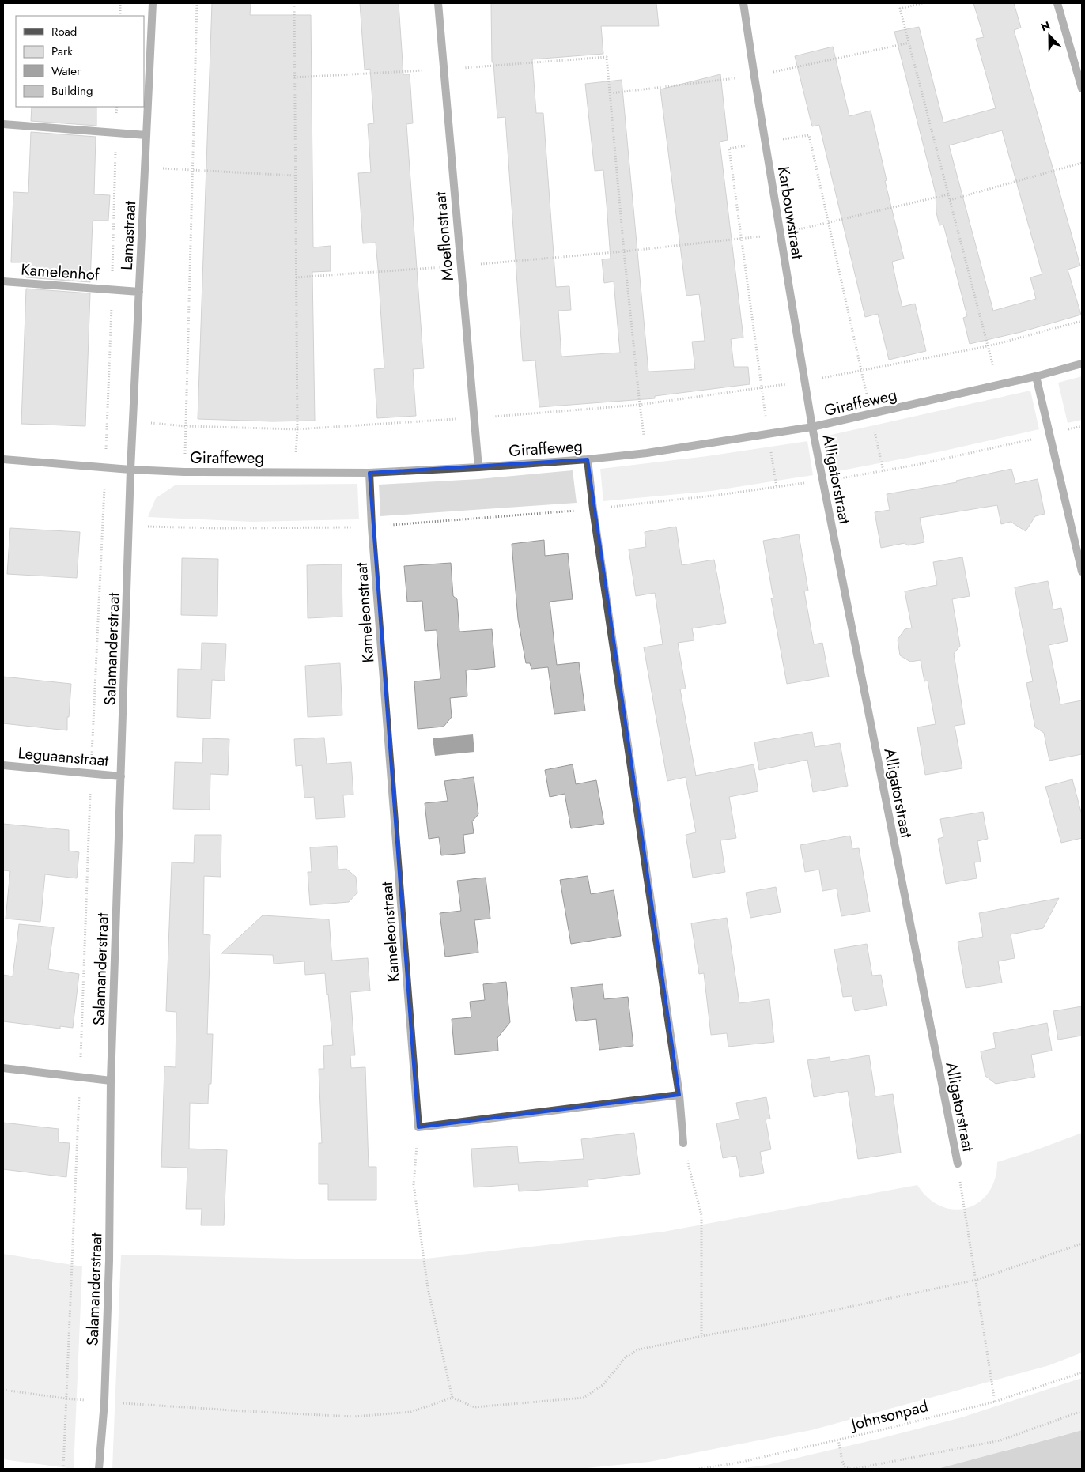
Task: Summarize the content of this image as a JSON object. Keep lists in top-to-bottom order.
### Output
{
  "streets": {
    "street": [
      "Karbouwstraat",
      "Lamastraat",
      "Moeflonstraat",
      "Kamelenhof",
      "Giraffeweg",
      "Alligatorstraat",
      "Kameleonstraat",
      "Salamanderstraat",
      "Leguaanstraat"
    ],
    "path": ["Johnsonpad"]
  },
  "crossings": [
    ["Karbouwstraat", "Giraffeweg"],
    ["Karbouwstraat", "Alligatorstraat"],
    ["Lamastraat", "Kamelenhof"],
    ["Lamastraat", "Giraffeweg"],
    ["Lamastraat", "Salamanderstraat"],
    ["Moeflonstraat", "Giraffeweg"],
    ["Giraffeweg", "Alligatorstraat"],
    ["Giraffeweg", "Kameleonstraat"],
    ["Giraffeweg", "Salamanderstraat"],
    ["Salamanderstraat", "Leguaanstraat"]
  ],
  "legend": [
    "Road",
    "Park",
    "Water",
    "Building"
  ],
  "north": "top"
}
